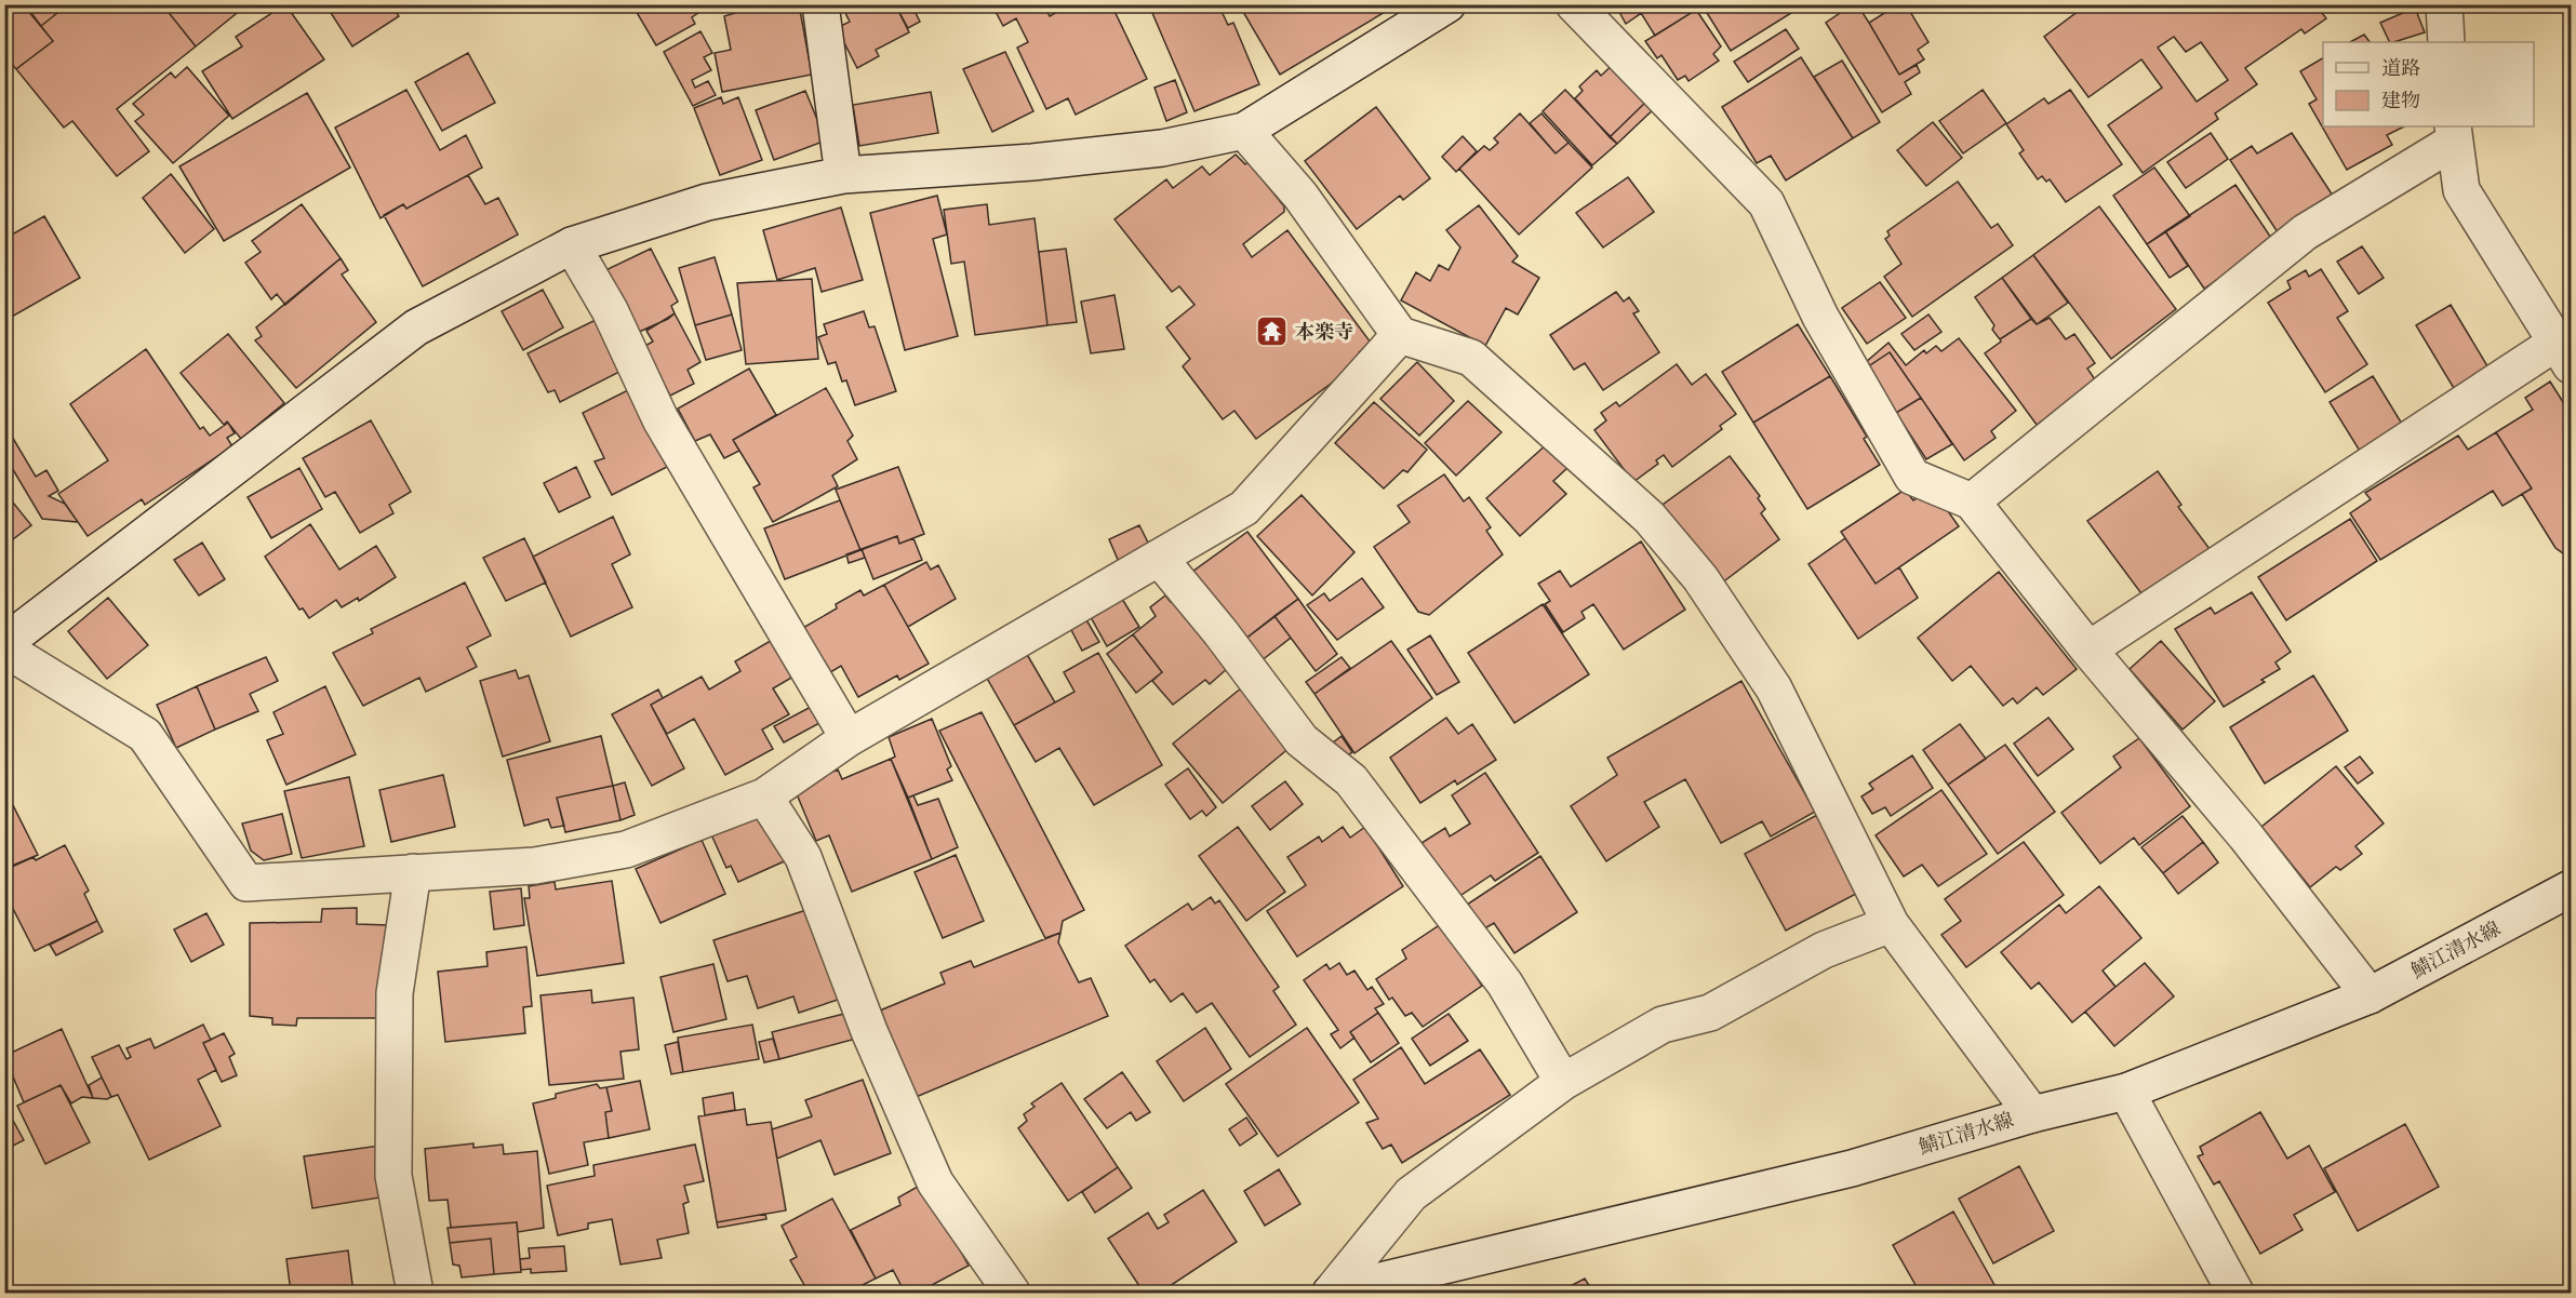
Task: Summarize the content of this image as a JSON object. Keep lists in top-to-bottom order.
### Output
{
  "streets": {
    "street": ["鯖江清水線"]
  },
  "places": {
    "temple": ["本楽寺"]
  },
  "legend": ["道路", "建物"]
}
